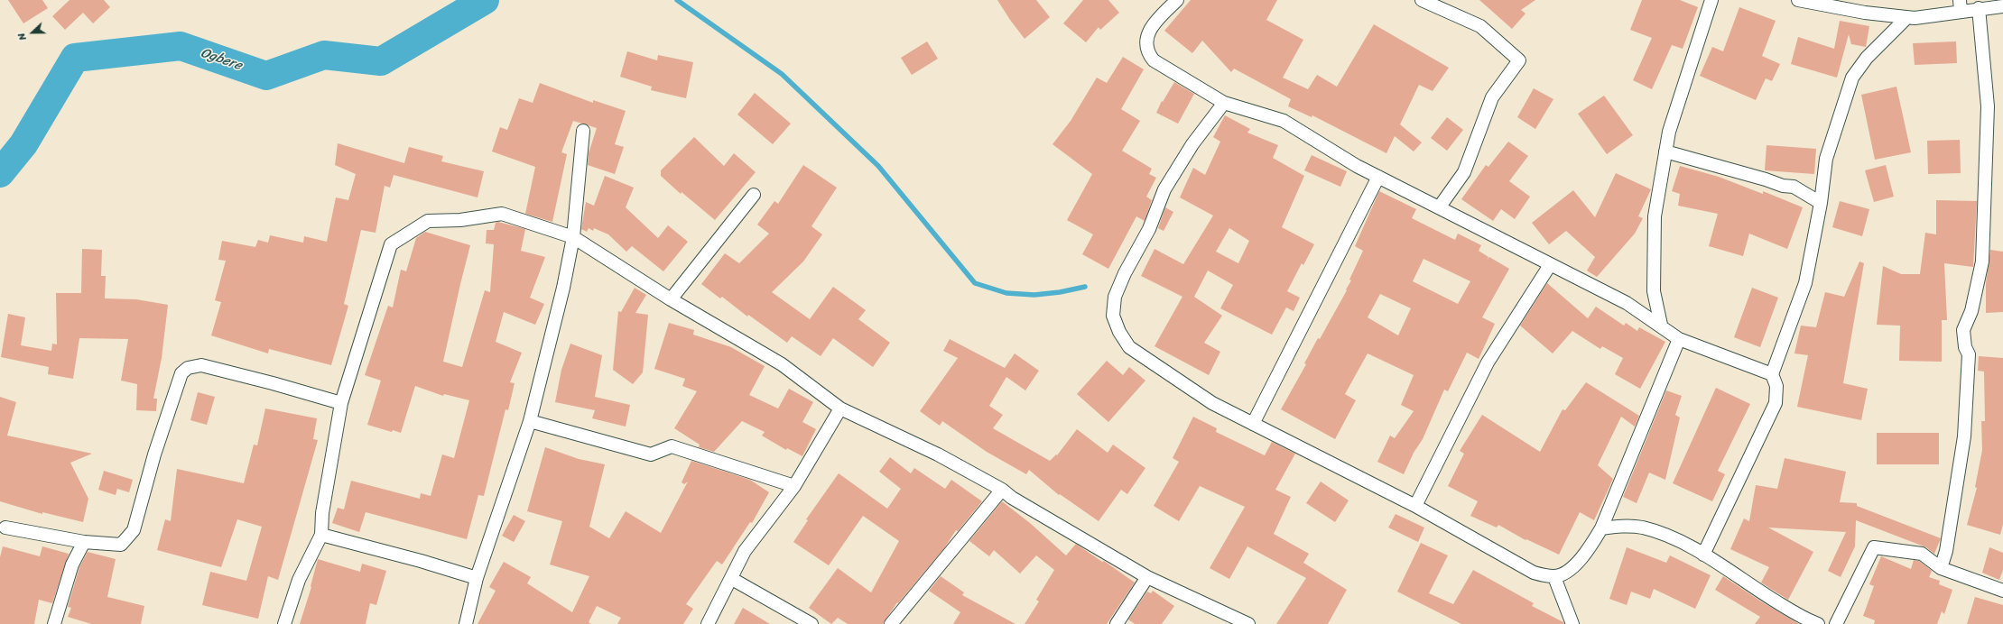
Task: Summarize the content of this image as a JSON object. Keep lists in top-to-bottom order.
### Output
{
  "water": ["Ogbere"],
  "north": "left"
}
